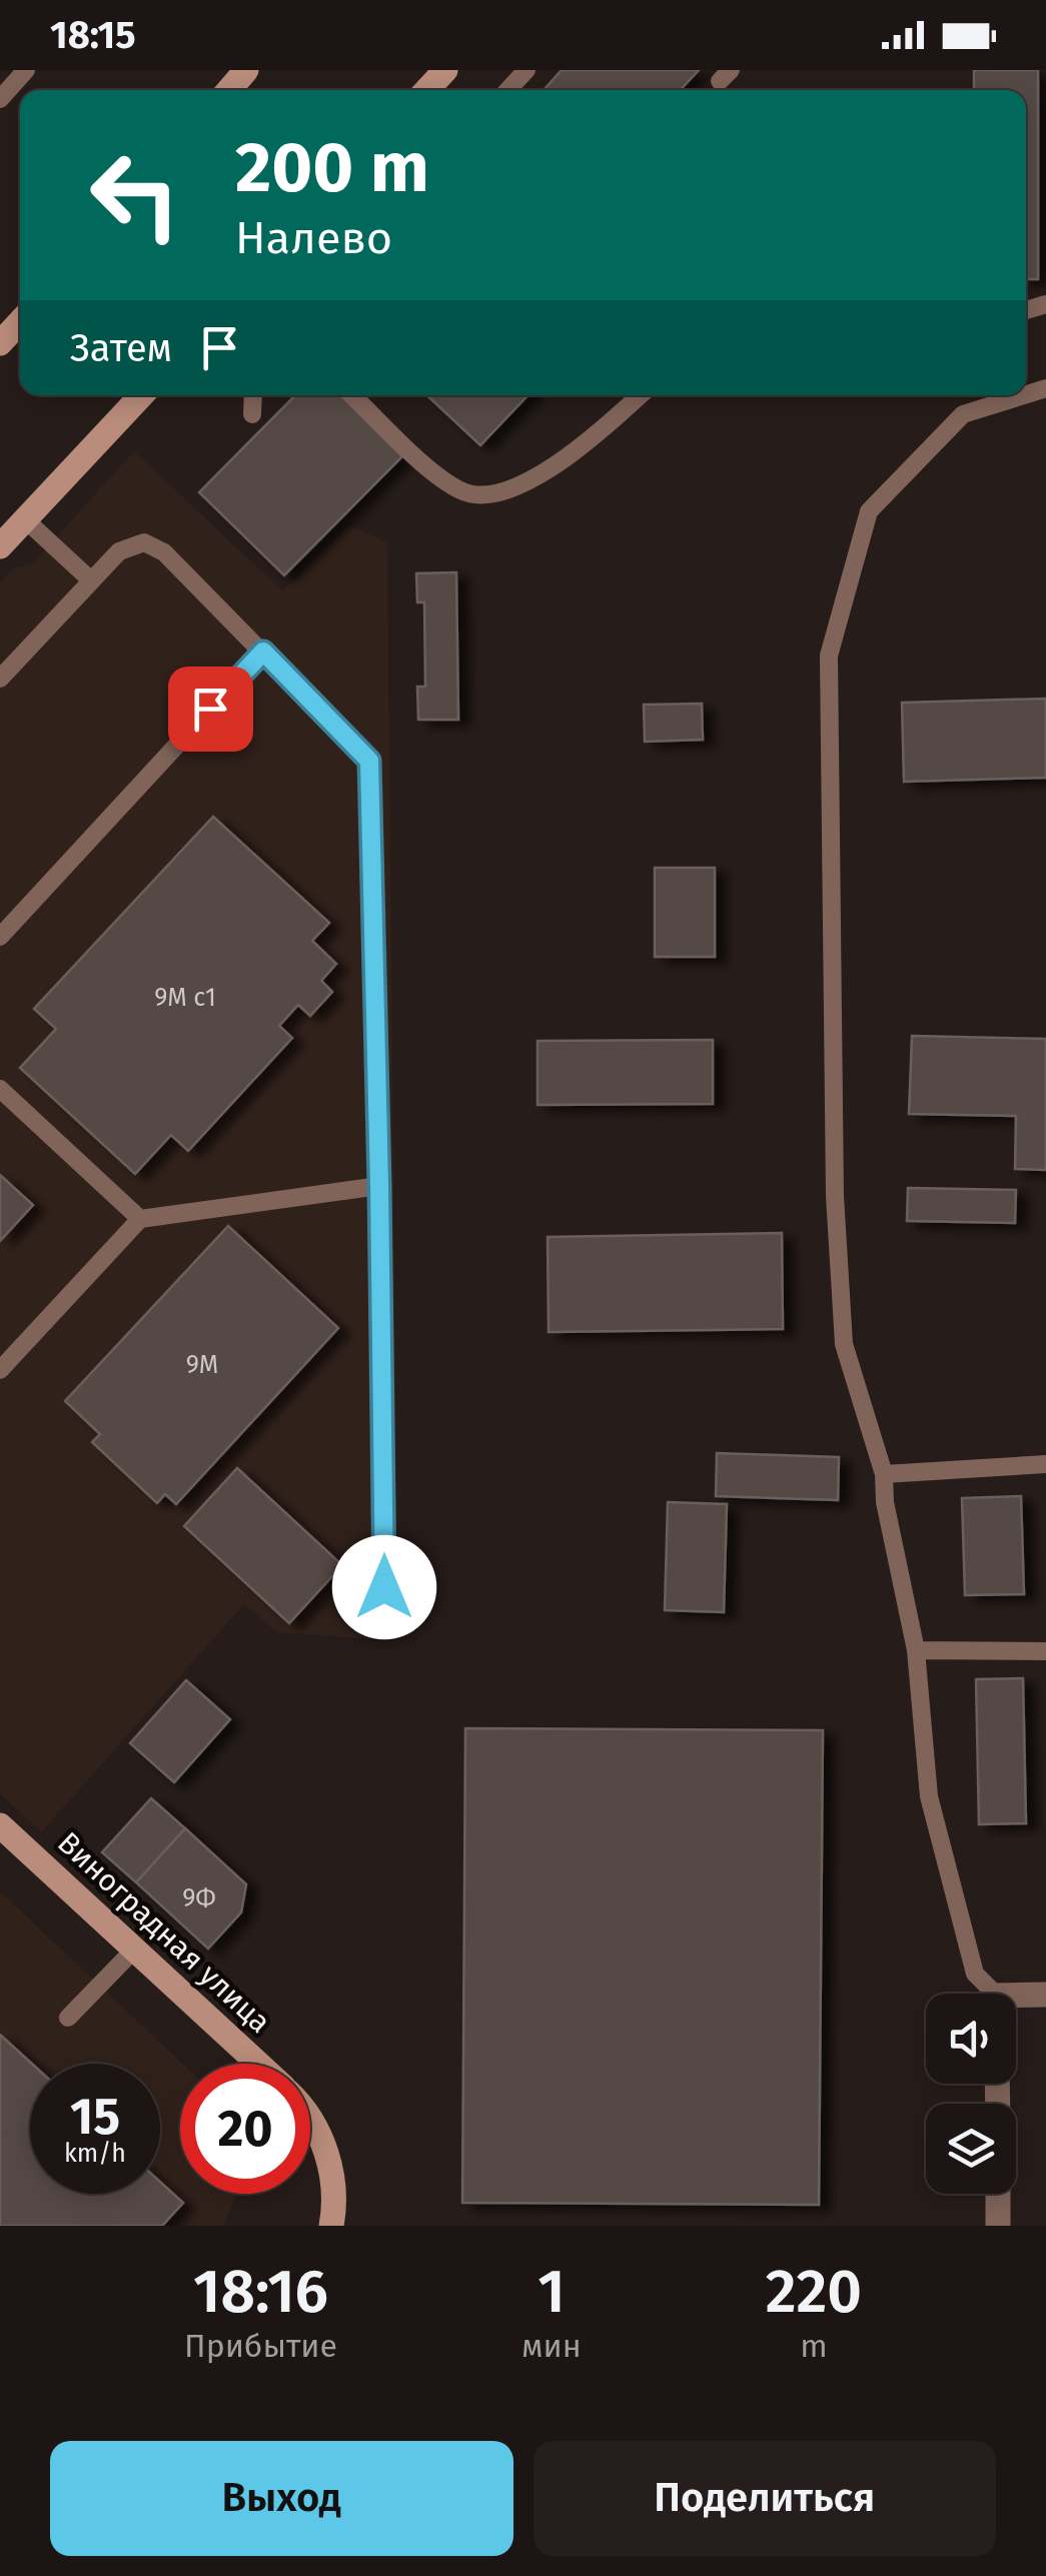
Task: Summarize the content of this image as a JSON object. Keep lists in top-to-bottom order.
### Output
{
  "streets": {
    "street": ["Виноградная улица"]
  },
  "house_numbers": ["9М с1", "9М", "9Ф"],
  "page": {
    "status": "18:15",
    "turn": ["200 m", "Налево"],
    "then": "Затем",
    "speed": "15 km/h",
    "limit": "20",
    "eta": [
      "18:16",
      "Прибытие",
      "1",
      "мин",
      "220",
      "m"
    ],
    "buttons": ["Выход", "Поделиться"]
  }
}
